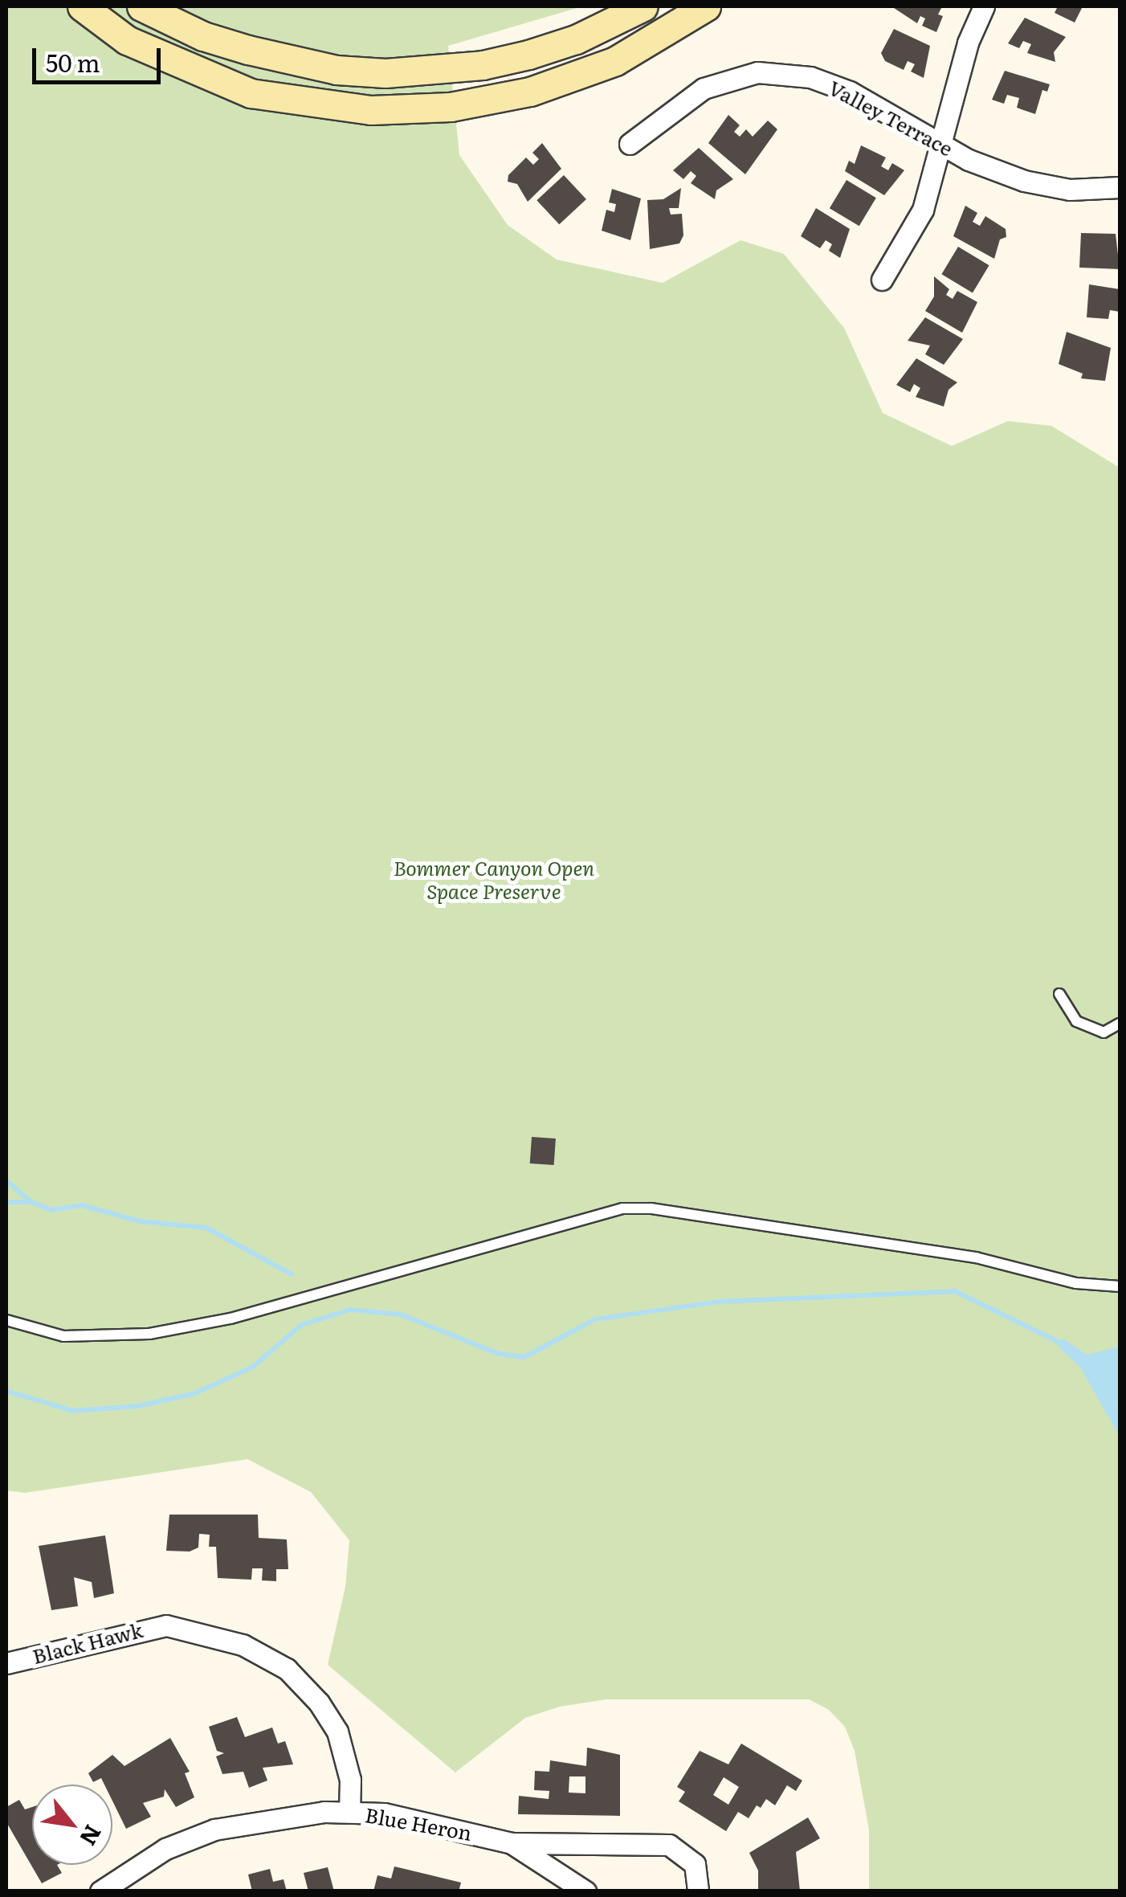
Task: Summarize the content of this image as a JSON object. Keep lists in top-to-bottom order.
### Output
{
  "streets": {
    "street": ["Valley Terrace", "Black Hawk", "Blue Heron"]
  },
  "crossings": [
    ["Black Hawk", "Blue Heron"]
  ],
  "parks": ["Bommer Canyon Open Space Preserve"],
  "scale_bar": "50 m",
  "north": "bottom right"
}
